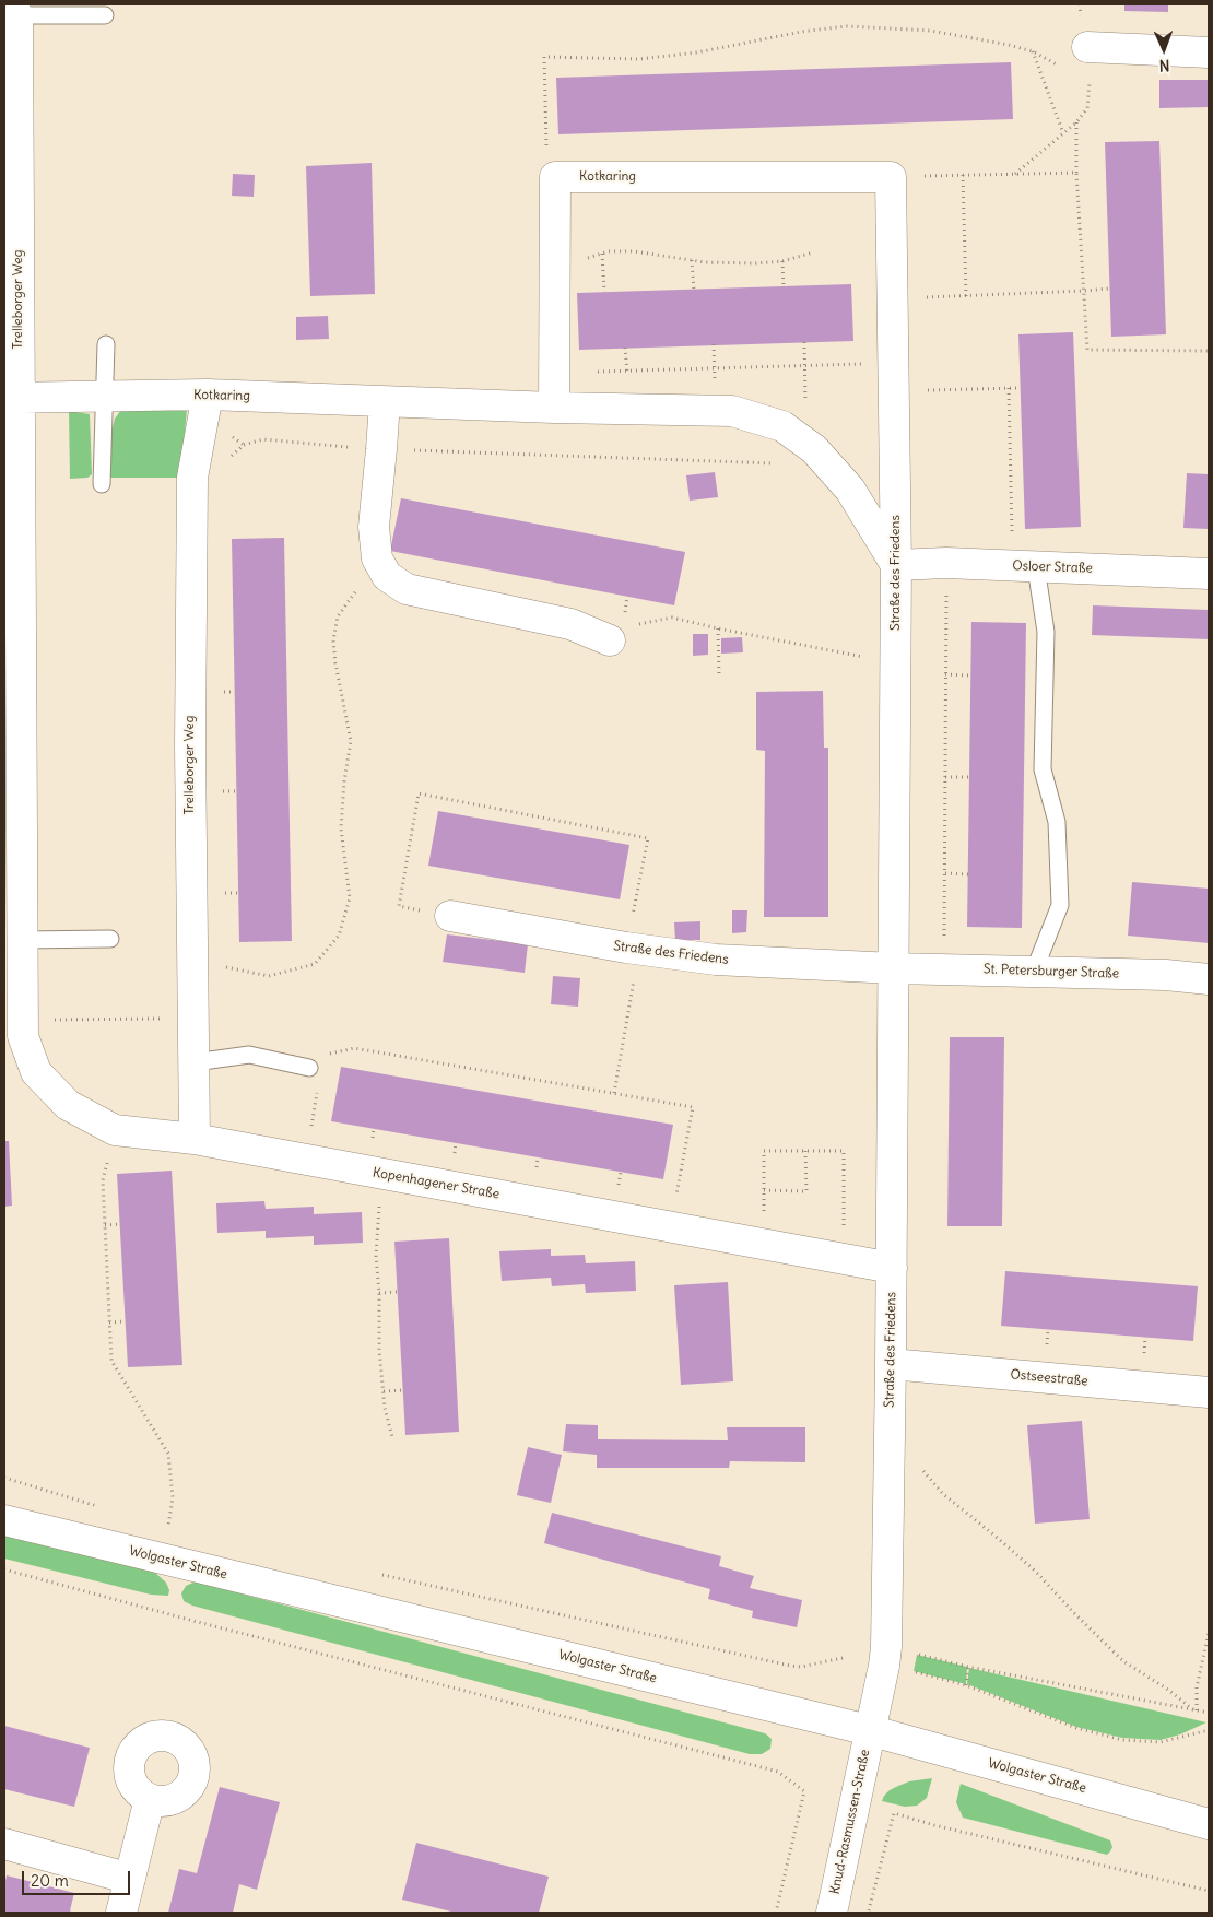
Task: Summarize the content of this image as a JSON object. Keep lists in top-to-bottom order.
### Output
{
  "streets": {
    "street": [
      "Kotkaring",
      "Trelleborger Weg",
      "Osloer Straße",
      "Straße des Friedens",
      "St. Petersburger Straße",
      "Kopenhagener Straße",
      "Ostseestraße",
      "Wolgaster Straße",
      "Knud-Rasmussen-Straße"
    ]
  },
  "crossings": [
    ["Kotkaring", "Trelleborger Weg"],
    ["Kotkaring", "Osloer Straße"],
    ["Kotkaring", "Straße des Friedens"],
    ["Trelleborger Weg", "Kopenhagener Straße"],
    ["Osloer Straße", "Straße des Friedens"],
    ["Straße des Friedens", "St. Petersburger Straße"],
    ["Straße des Friedens", "Kopenhagener Straße"],
    ["Straße des Friedens", "Ostseestraße"],
    ["Straße des Friedens", "Wolgaster Straße"],
    ["Straße des Friedens", "Knud-Rasmussen-Straße"],
    ["Wolgaster Straße", "Knud-Rasmussen-Straße"]
  ],
  "scale_bar": "20 m",
  "north": "bottom"
}
